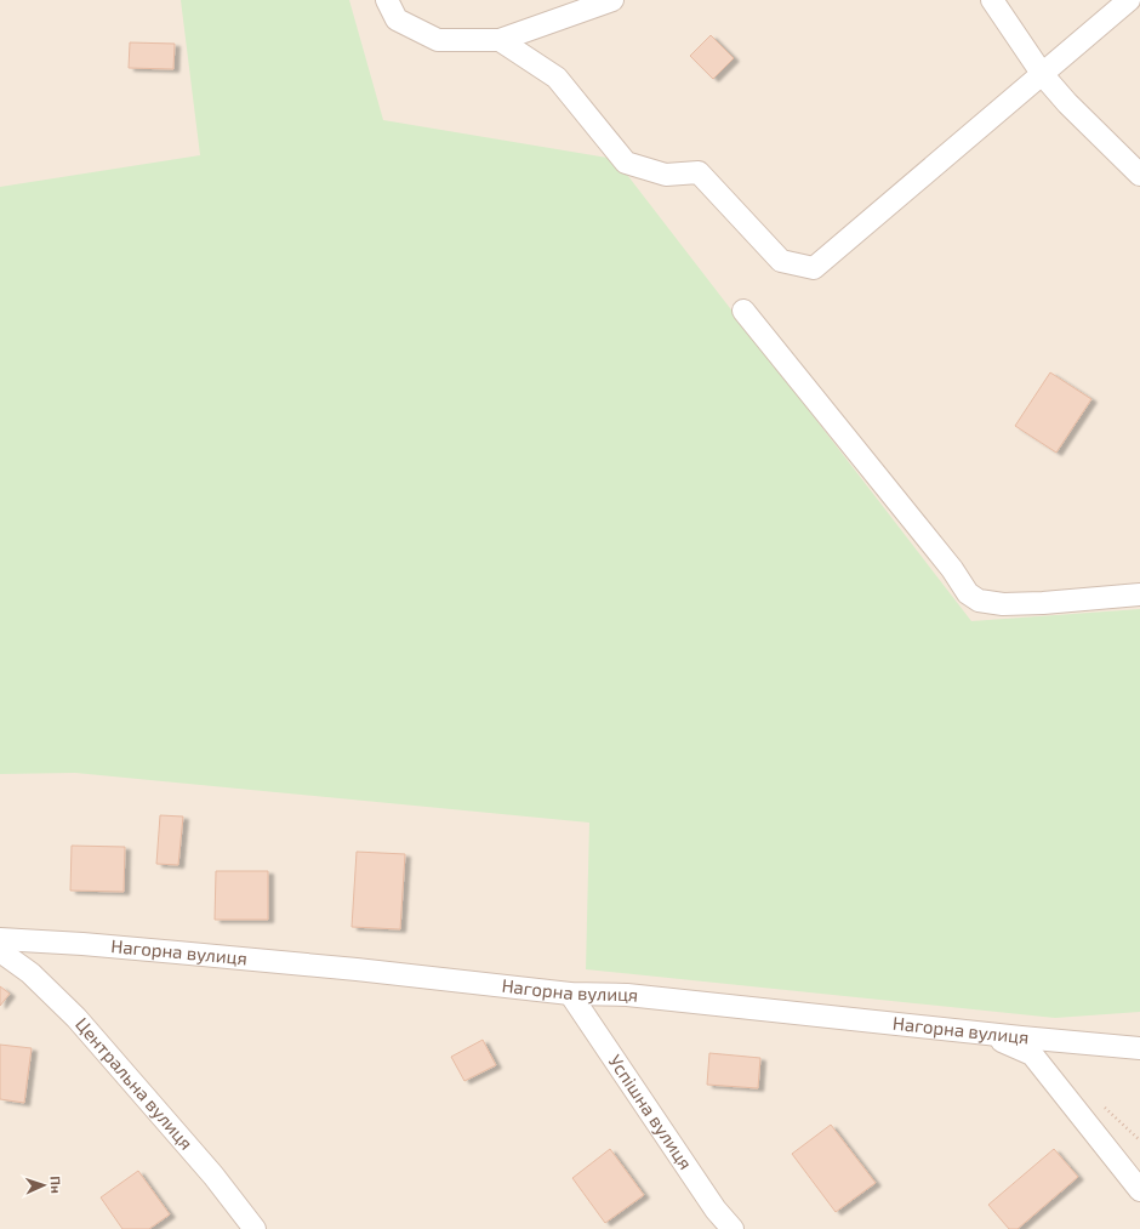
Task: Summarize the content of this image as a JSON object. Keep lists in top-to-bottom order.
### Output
{
  "streets": {
    "street": ["Нагорна вулиця", "Центральна вулиця", "Успішна вулиця"]
  },
  "crossings": [
    ["Нагорна вулиця", "Успішна вулиця"]
  ],
  "north": "right"
}
